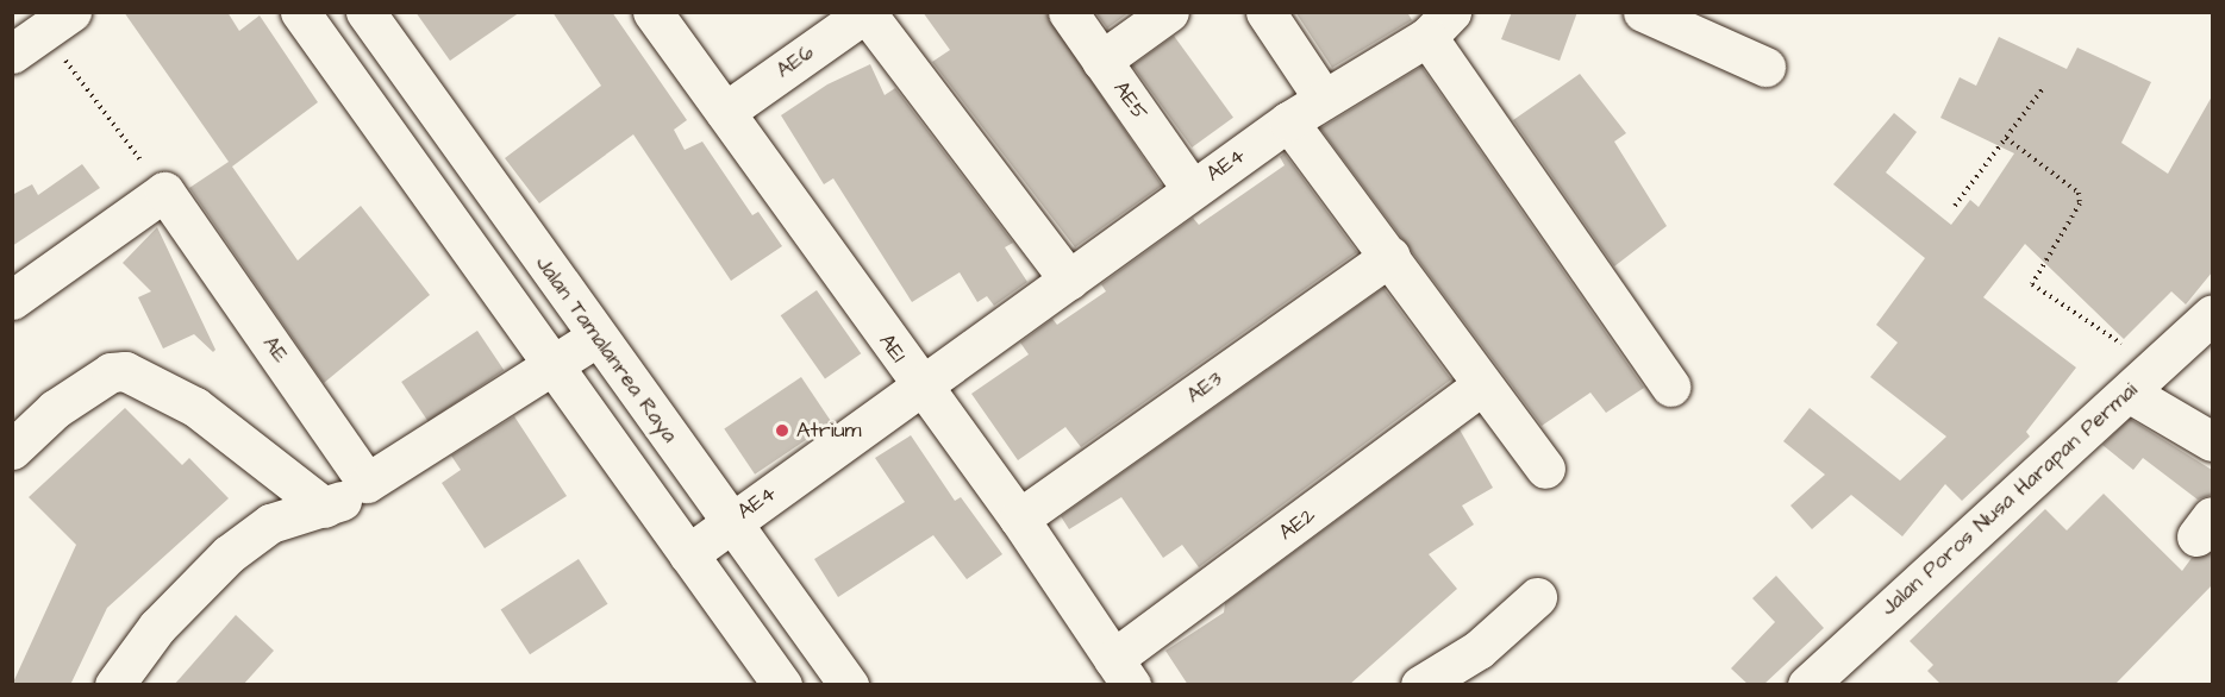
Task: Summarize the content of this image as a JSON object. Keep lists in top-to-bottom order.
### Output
{
  "streets": {
    "street": [
      "AE6",
      "AE5",
      "AE4",
      "AE1",
      "AE",
      "Jalan Tamalanrea Raya",
      "AE3",
      "Jalan Poros Nusa Harapan Permai",
      "AE2"
    ]
  },
  "crossings": [
    ["AE6", "AE1"],
    ["AE5", "AE4"],
    ["AE4", "AE1"],
    ["AE4", "Jalan Tamalanrea Raya"],
    ["AE1", "AE3"],
    ["AE1", "AE2"]
  ],
  "places": ["Atrium"]
}
